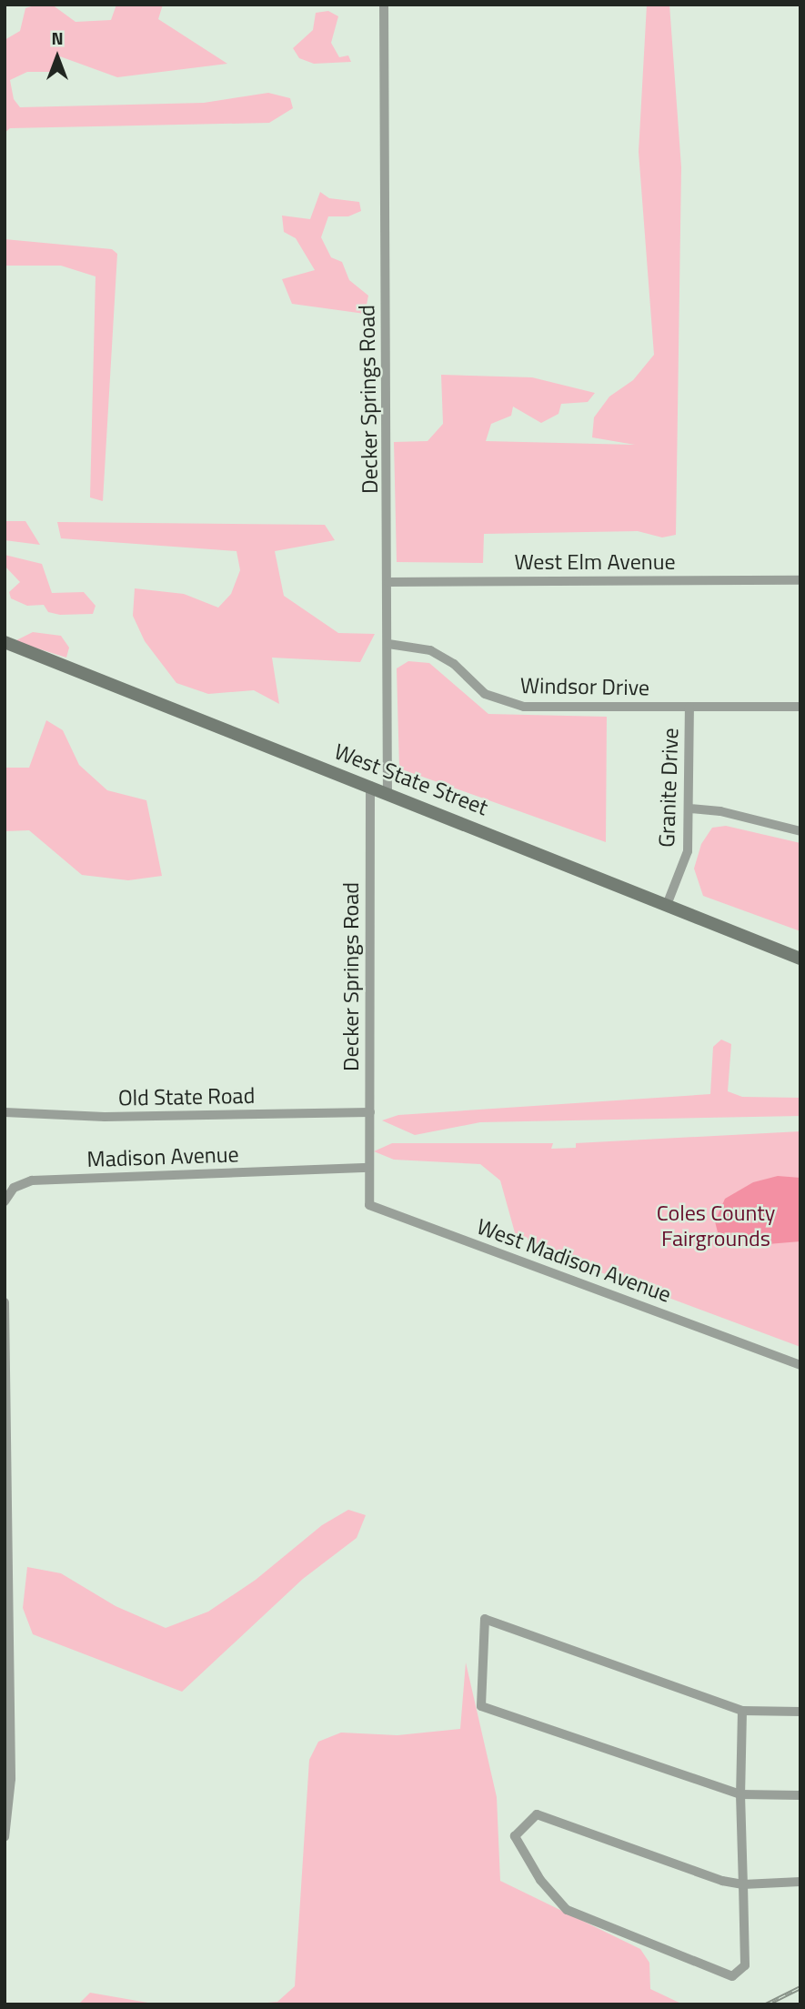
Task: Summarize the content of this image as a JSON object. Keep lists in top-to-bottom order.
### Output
{
  "streets": {
    "street": [
      "Decker Springs Road",
      "West Elm Avenue",
      "Windsor Drive",
      "West State Street",
      "Granite Drive",
      "Old State Road",
      "Madison Avenue",
      "West Madison Avenue"
    ]
  },
  "crossings": [
    ["Decker Springs Road", "West Elm Avenue"],
    ["Decker Springs Road", "Windsor Drive"],
    ["Decker Springs Road", "West State Street"],
    ["Decker Springs Road", "Old State Road"],
    ["Decker Springs Road", "Madison Avenue"],
    ["Decker Springs Road", "West Madison Avenue"],
    ["Windsor Drive", "Granite Drive"],
    ["West State Street", "Granite Drive"],
    ["Madison Avenue", "West Madison Avenue"]
  ],
  "parks": ["Coles County Fairgrounds"],
  "north": "top"
}
